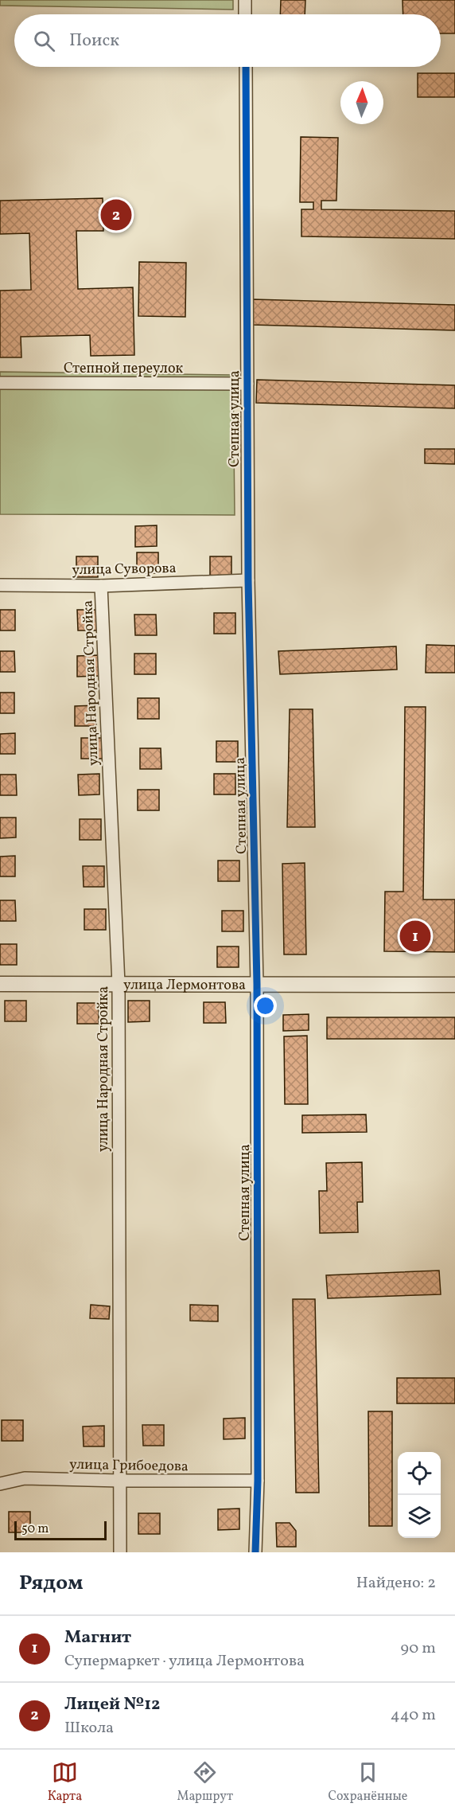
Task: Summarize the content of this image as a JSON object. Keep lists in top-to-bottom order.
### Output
{
  "streets": {
    "street": [
      "Степной переулок",
      "Степная улица",
      "улица Суворова",
      "улица Народная Стройка",
      "улица Лермонтова",
      "улица Грибоедова"
    ]
  },
  "crossings": [
    ["Степной переулок", "Степная улица"],
    ["Степная улица", "улица Суворова"],
    ["Степная улица", "улица Лермонтова"],
    ["Степная улица", "улица Грибоедова"],
    ["улица Суворова", "улица Народная Стройка"],
    ["улица Народная Стройка", "улица Лермонтова"],
    ["улица Народная Стройка", "улица Грибоедова"]
  ],
  "scale_bar": "50 m",
  "north": "top",
  "page": {
    "search": "Поиск",
    "pins": ["2", "1"],
    "scale": "50 m",
    "heading": ["Рядом", "Найдено: 2"],
    "list": [
      {
        "mark": "1",
        "name": "Магнит",
        "note": "Супермаркет · улица Лермонтова",
        "value": "90 m"
      },
      {
        "mark": "2",
        "name": "Лицей №12",
        "note": "Школа",
        "value": "440 m"
      }
    ],
    "nav": ["Карта", "Маршрут", "Сохранённые"]
  }
}
